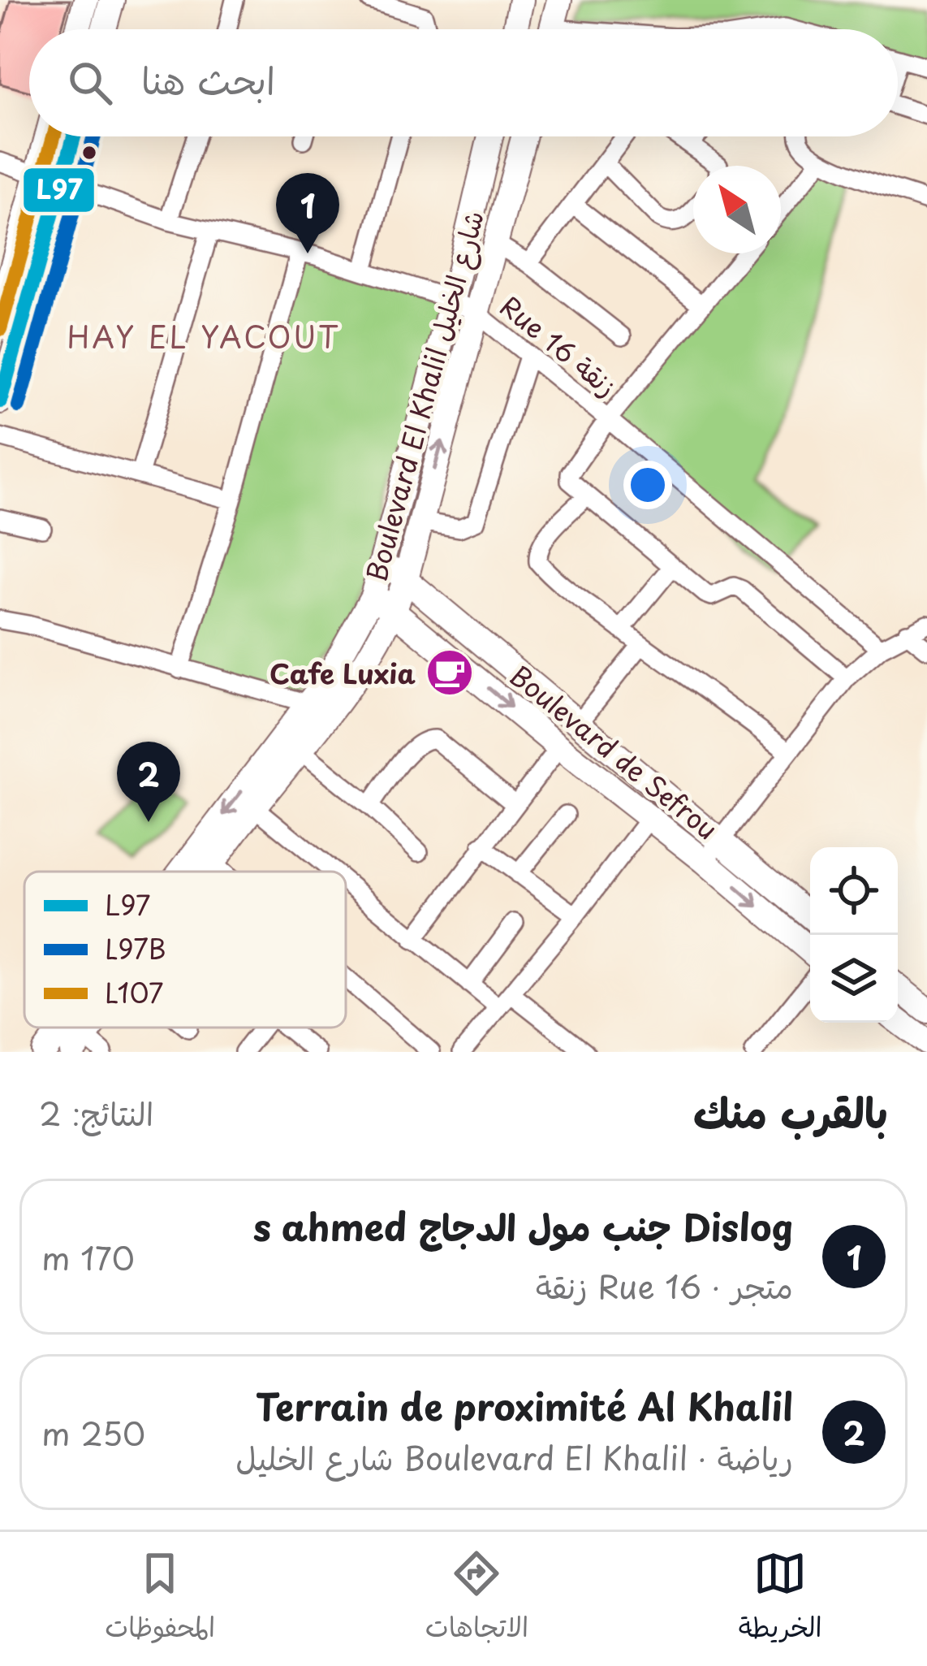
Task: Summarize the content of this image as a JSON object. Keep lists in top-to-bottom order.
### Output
{
  "streets": {
    "street": ["Rue 16 زنقة", "Boulevard El Khalil شارع الخليل", "Boulevard de Sefrou"]
  },
  "crossings": [
    ["Rue 16 زنقة", "Boulevard El Khalil شارع الخليل"],
    ["Boulevard El Khalil شارع الخليل", "Boulevard de Sefrou"]
  ],
  "districts": ["HAY EL YACOUT"],
  "places": {
    "cafe": ["Cafe Luxia"]
  },
  "lines": ["transit line L97", "transit line L97B", "transit line L107"],
  "legend": ["L97", "L97B", "L107"],
  "north": "top left",
  "page": {
    "search": "ابحث هنا",
    "pins": ["1", "2"],
    "heading": ["بالقرب منك", "النتائج: 2"],
    "list": [
      {
        "mark": "1",
        "name": "Dislog جنب مول الدجاج s ahmed",
        "note": "متجر · Rue 16 زنقة",
        "value": "170 m"
      },
      {
        "mark": "2",
        "name": "Terrain de proximité Al Khalil",
        "note": "رياضة · Boulevard El Khalil شارع الخليل",
        "value": "250 m"
      }
    ],
    "nav": ["الخريطة", "الاتجاهات", "المحفوظات"]
  }
}
